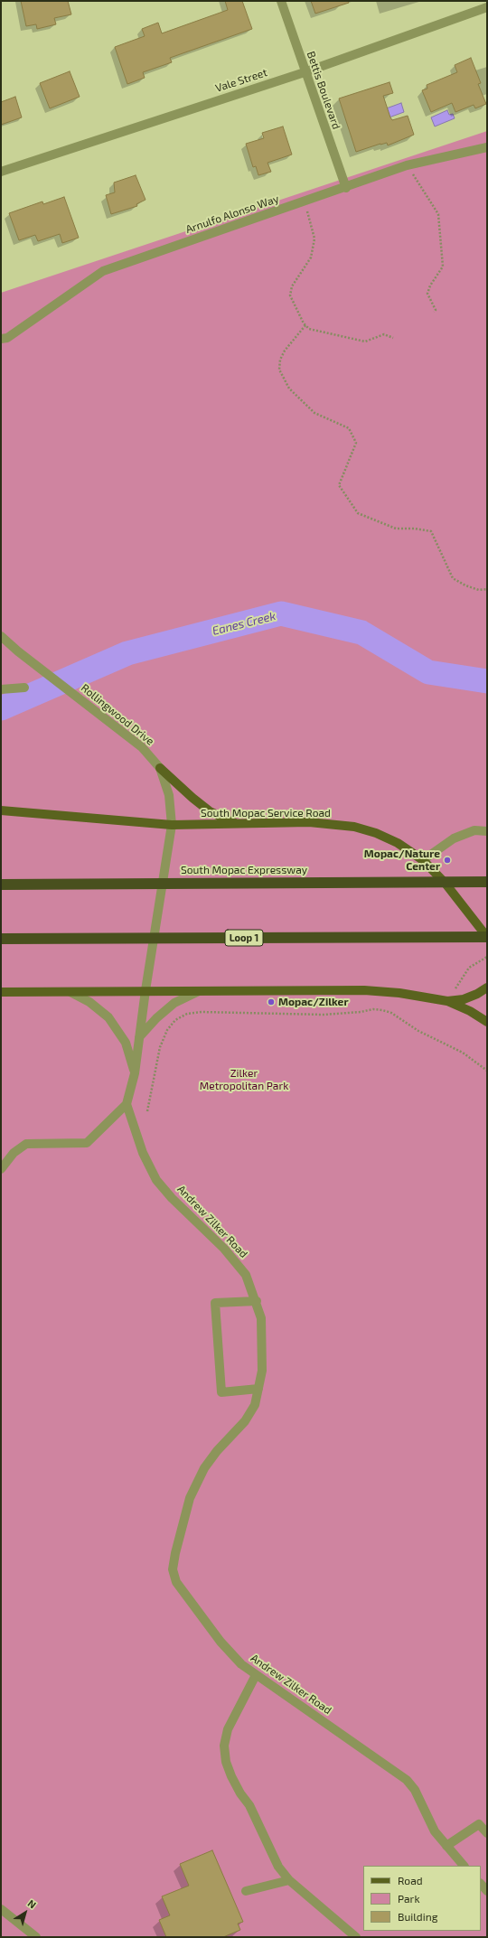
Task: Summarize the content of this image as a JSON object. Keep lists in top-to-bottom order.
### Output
{
  "streets": {
    "highway": ["South Mopac Expressway", "Loop 1"],
    "main road": ["South Mopac Service Road"],
    "street": [
      "Vale Street",
      "Bettis Boulevard",
      "Arnulfo Alonso Way",
      "Rollingwood Drive",
      "Andrew Zilker Road"
    ]
  },
  "crossings": [
    ["Vale Street", "Bettis Boulevard"],
    ["Bettis Boulevard", "Arnulfo Alonso Way"],
    ["Rollingwood Drive", "South Mopac Service Road"],
    ["South Mopac Service Road", "Loop 1"]
  ],
  "water": ["Eanes Creek"],
  "parks": ["Zilker Metropolitan Park"],
  "places": ["Mopac/Nature Center", "Mopac/Zilker"],
  "legend": ["Road", "Park", "Building"],
  "north": "top right"
}
